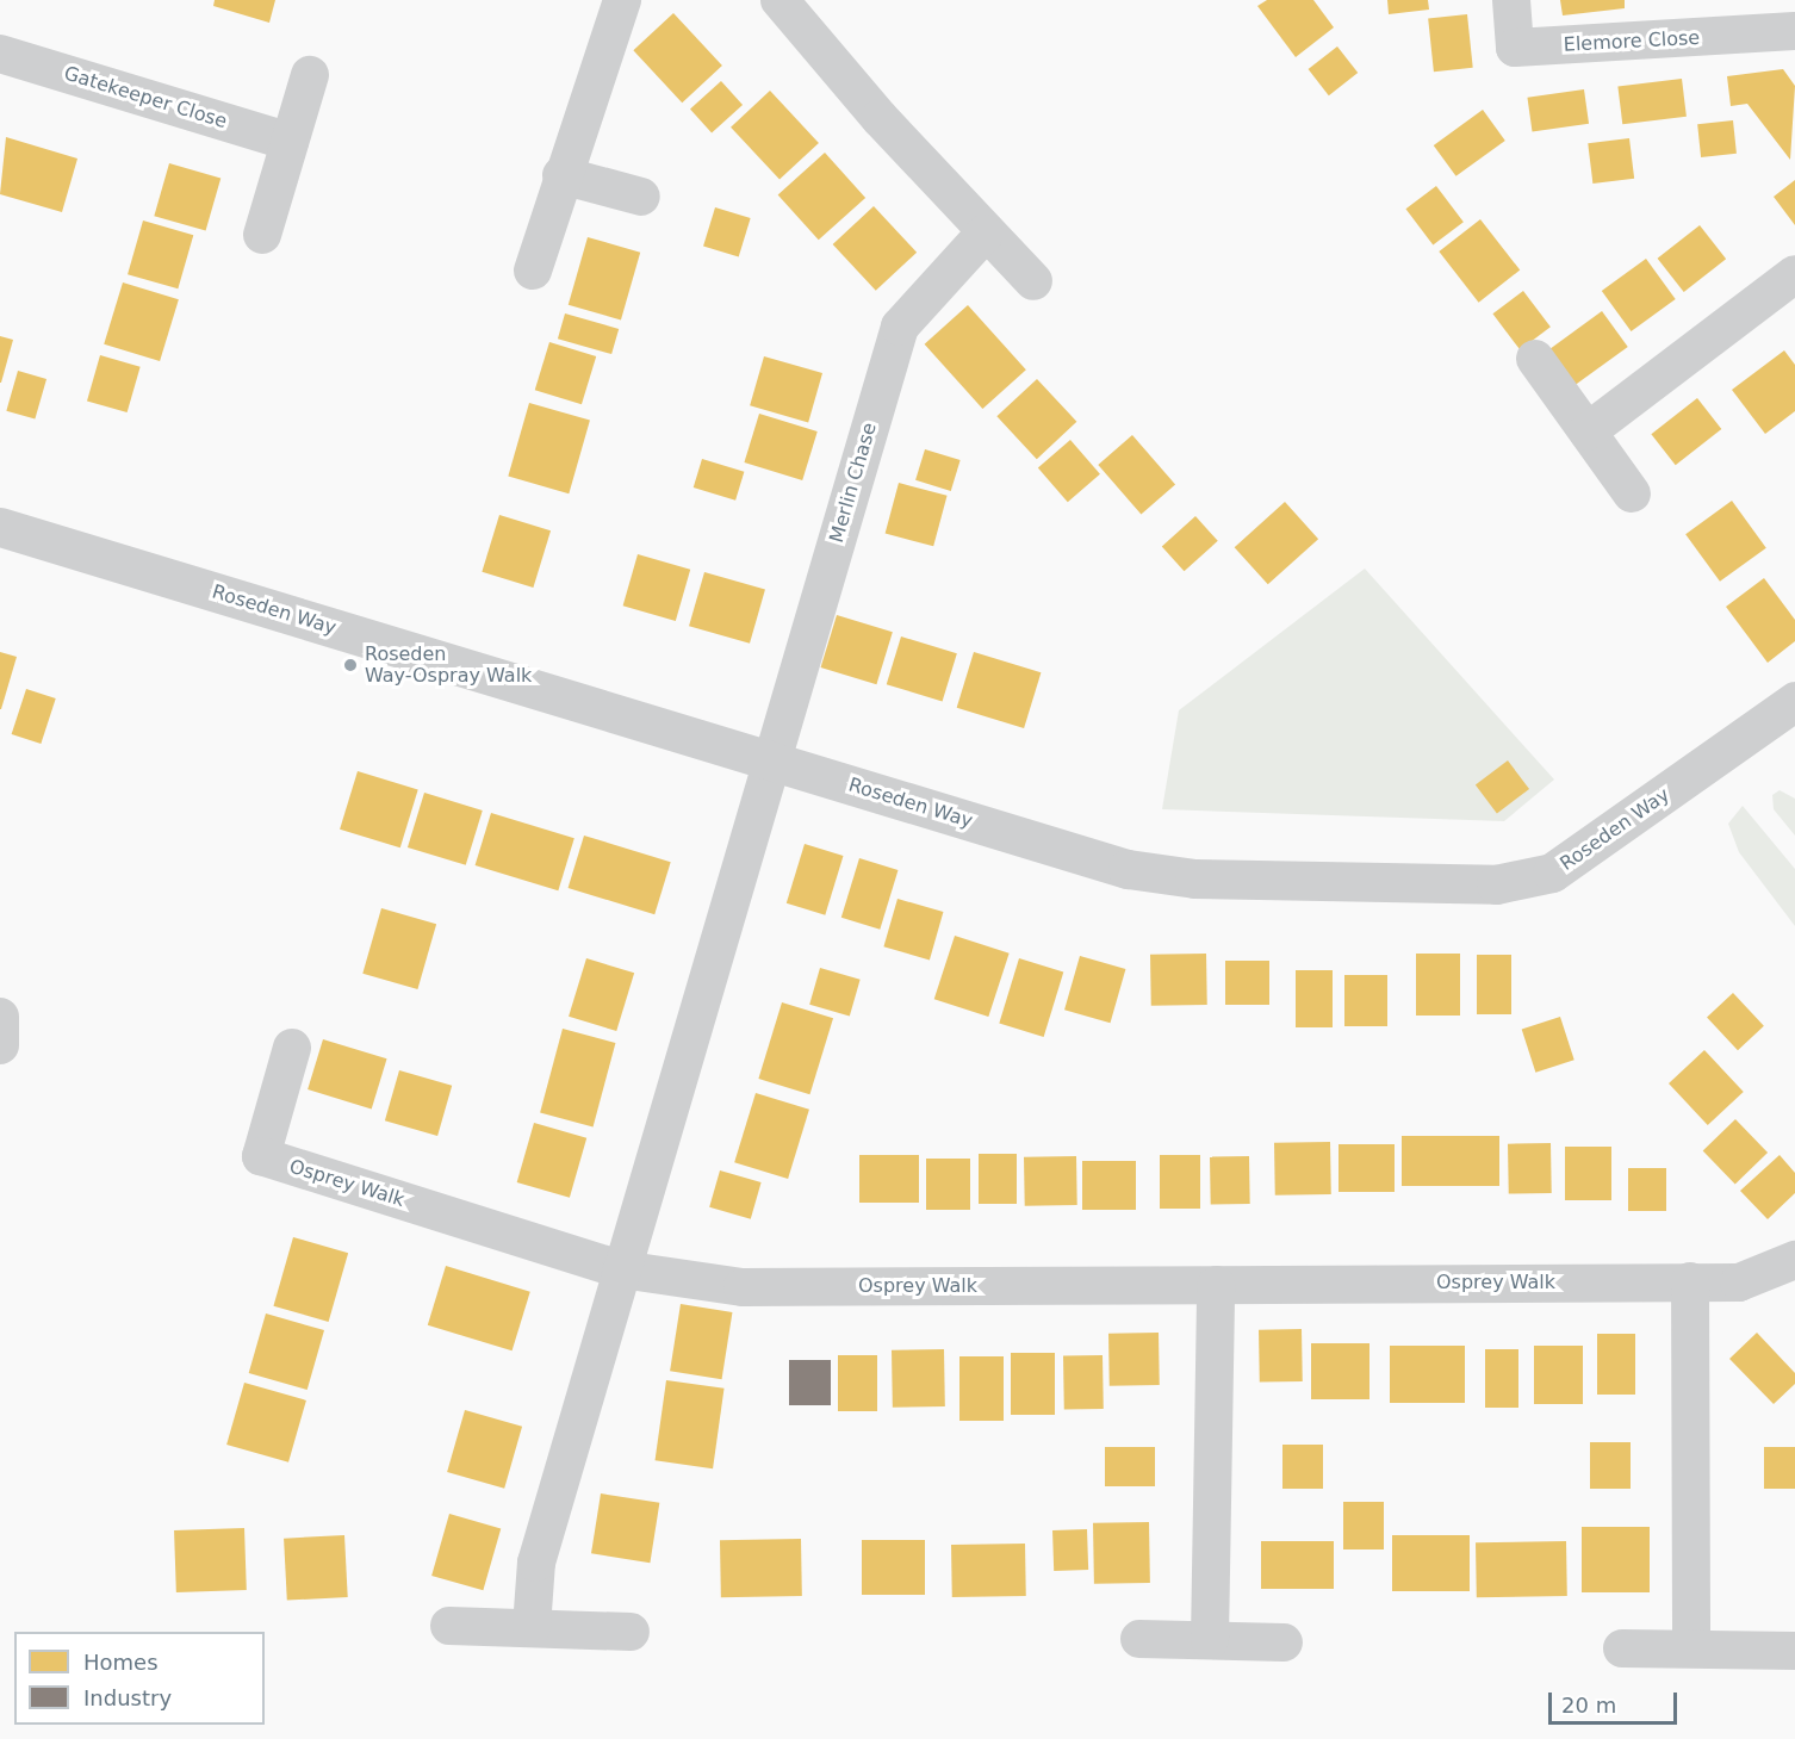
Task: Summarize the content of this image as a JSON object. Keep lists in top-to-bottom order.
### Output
{
  "streets": {
    "street": [
      "Elemore Close",
      "Gatekeeper Close",
      "Merlin Chase",
      "Roseden Way",
      "Osprey Walk"
    ]
  },
  "crossings": [
    ["Merlin Chase", "Roseden Way"]
  ],
  "places": ["Roseden Way-Ospray Walk"],
  "legend": ["Homes", "Industry"],
  "scale_bar": "20 m"
}
